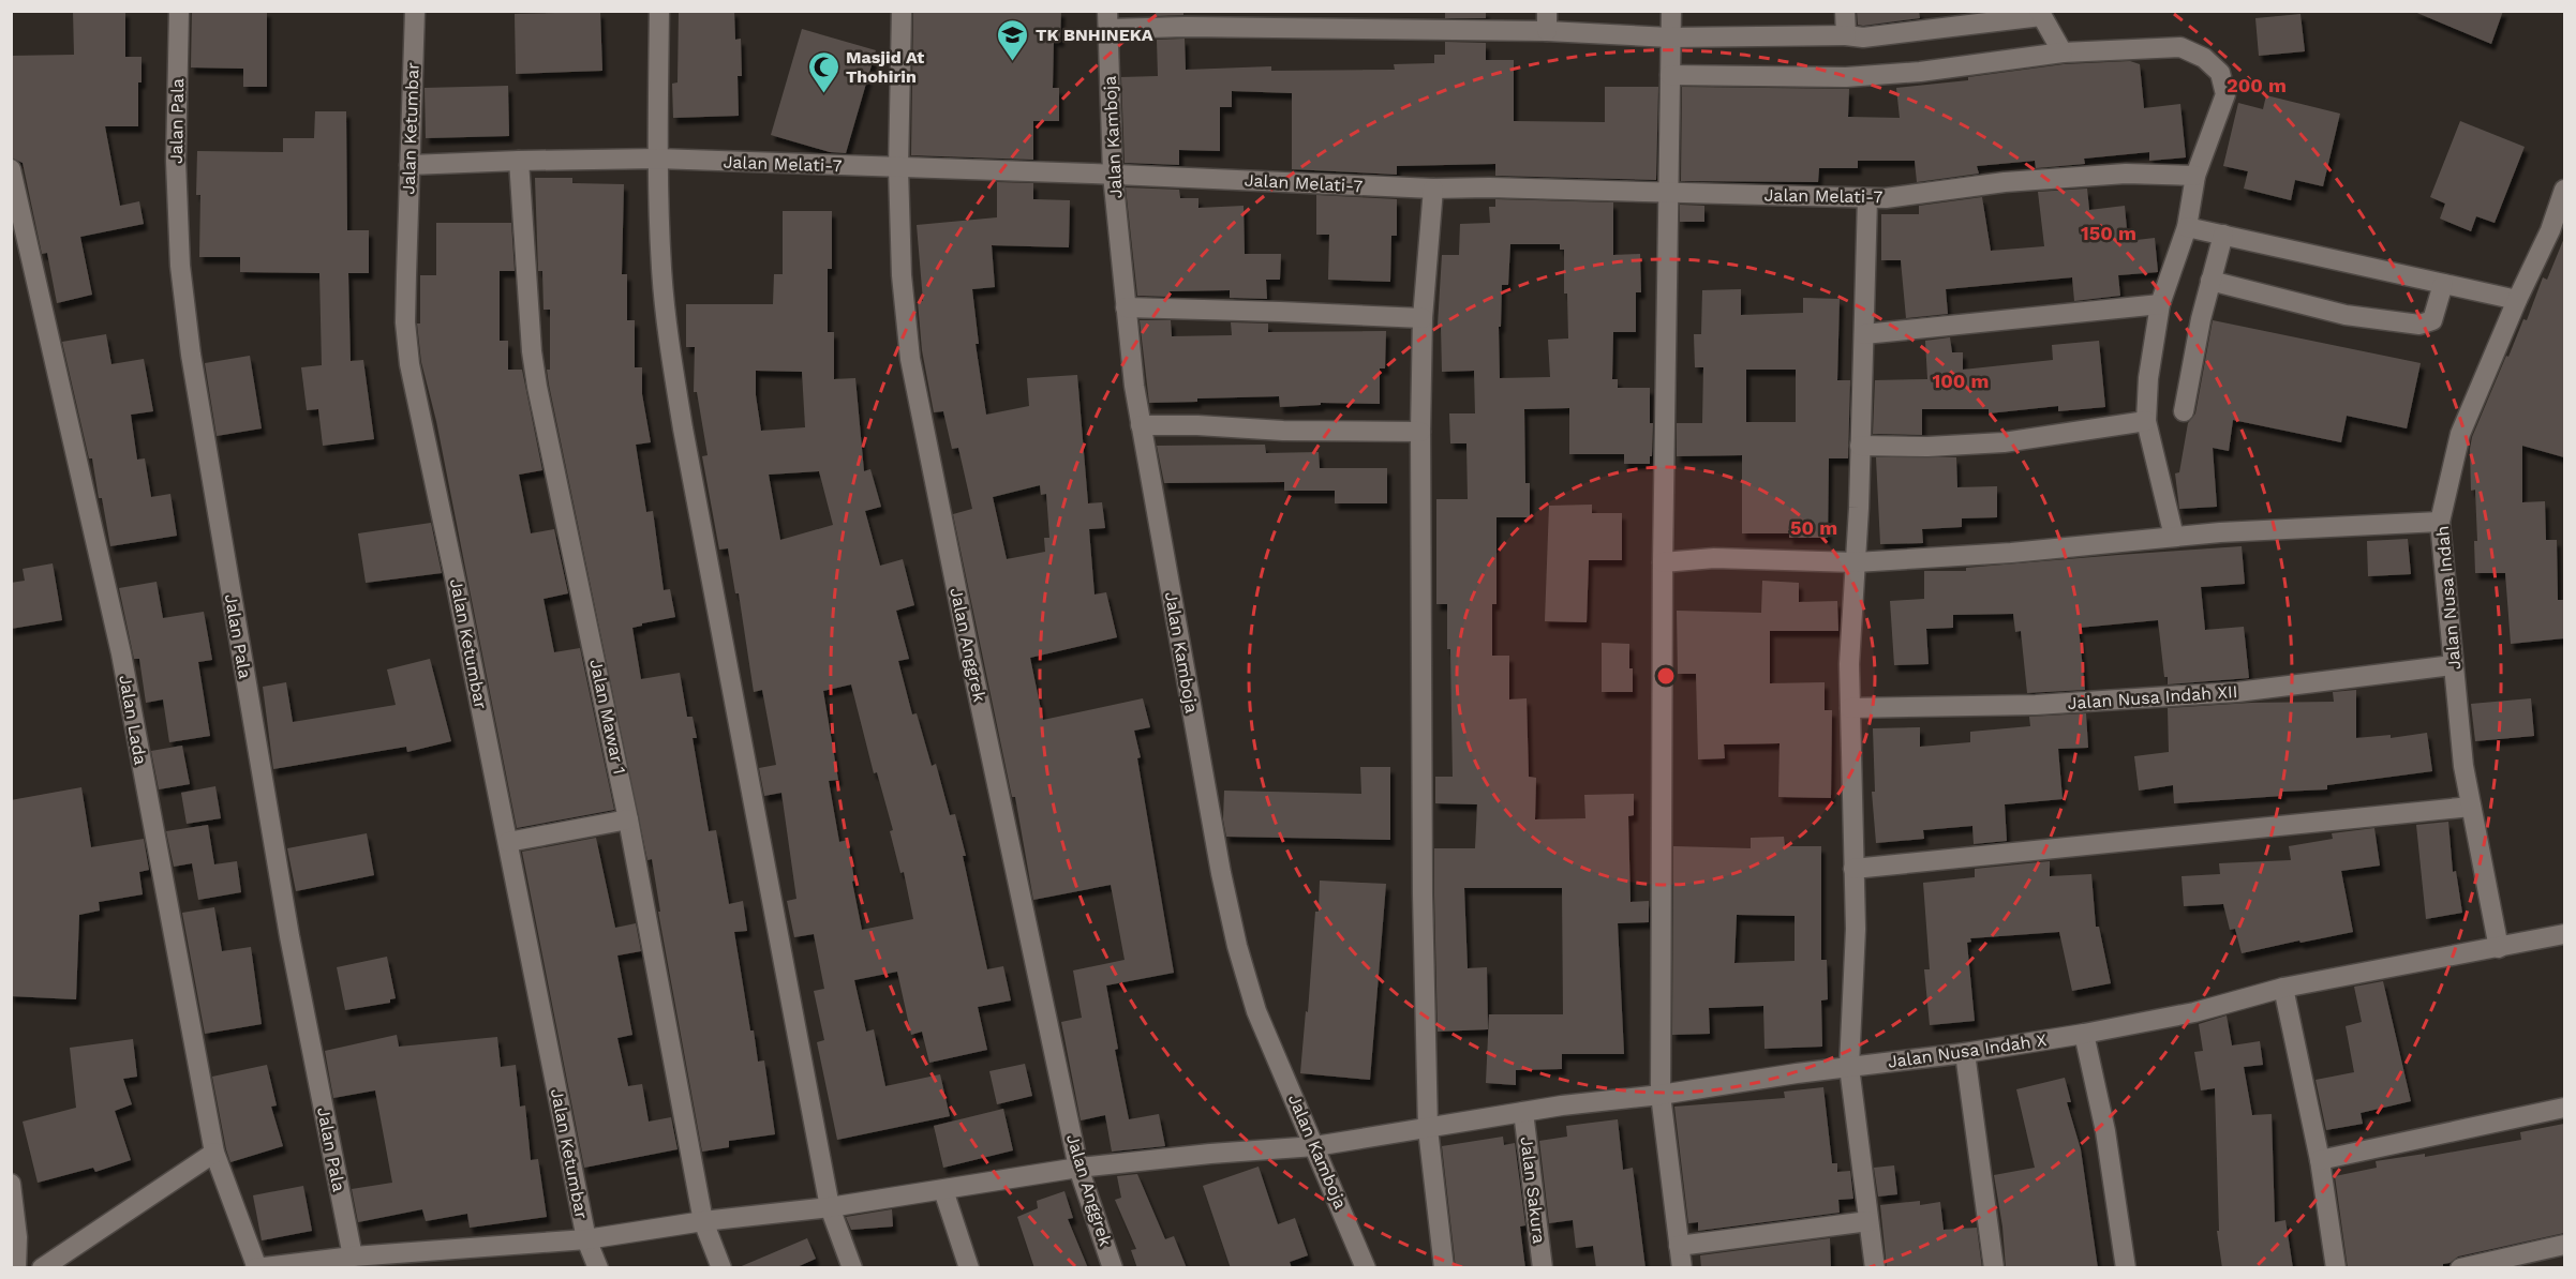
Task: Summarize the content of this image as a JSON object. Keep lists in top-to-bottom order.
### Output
{
  "streets": {
    "street": [
      "Jalan Pala",
      "Jalan Ketumbar",
      "Jalan Kamboja",
      "Jalan Melati-7",
      "Jalan Nusa Indah",
      "Jalan Anggrek",
      "Jalan Nusa Indah XII",
      "Jalan Mawar 1",
      "Jalan Lada",
      "Jalan Nusa Indah X",
      "Jalan Sakura"
    ]
  },
  "crossings": [
    ["Jalan Pala", "Jalan Nusa Indah X"],
    ["Jalan Ketumbar", "Jalan Melati-7"],
    ["Jalan Ketumbar", "Jalan Nusa Indah X"],
    ["Jalan Kamboja", "Jalan Melati-7"],
    ["Jalan Kamboja", "Jalan Nusa Indah X"],
    ["Jalan Melati-7", "Jalan Anggrek"],
    ["Jalan Melati-7", "Jalan Mawar 1"],
    ["Jalan Nusa Indah", "Jalan Nusa Indah XII"],
    ["Jalan Nusa Indah", "Jalan Nusa Indah X"],
    ["Jalan Anggrek", "Jalan Nusa Indah X"],
    ["Jalan Mawar 1", "Jalan Nusa Indah X"],
    ["Jalan Lada", "Jalan Nusa Indah X"],
    ["Jalan Nusa Indah X", "Jalan Sakura"]
  ],
  "places": {
    "school or university": ["TK BNHINEKA"],
    "mosque": ["Masjid At Thohirin"]
  },
  "rings": [
    "200 m",
    "150 m",
    "100 m",
    "50 m"
  ]
}
